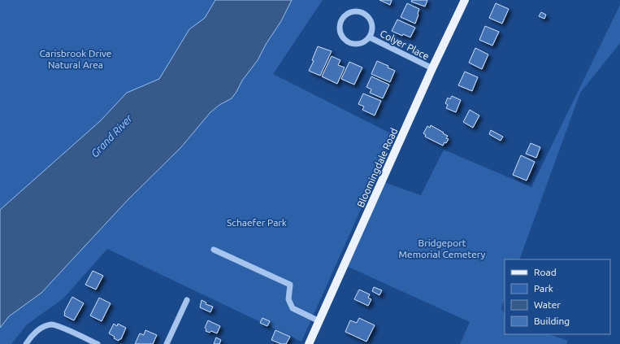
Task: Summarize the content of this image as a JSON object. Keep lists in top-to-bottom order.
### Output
{
  "streets": {
    "main road": ["Bloomingdale Road"],
    "street": ["Colyer Place"]
  },
  "crossings": [
    ["Colyer Place", "Bloomingdale Road"]
  ],
  "water": ["Grand River"],
  "parks": ["Carisbrook Drive Natural Area", "Schaefer Park", "Bridgeport Memorial Cemetery"],
  "legend": [
    "Road",
    "Park",
    "Water",
    "Building"
  ]
}
